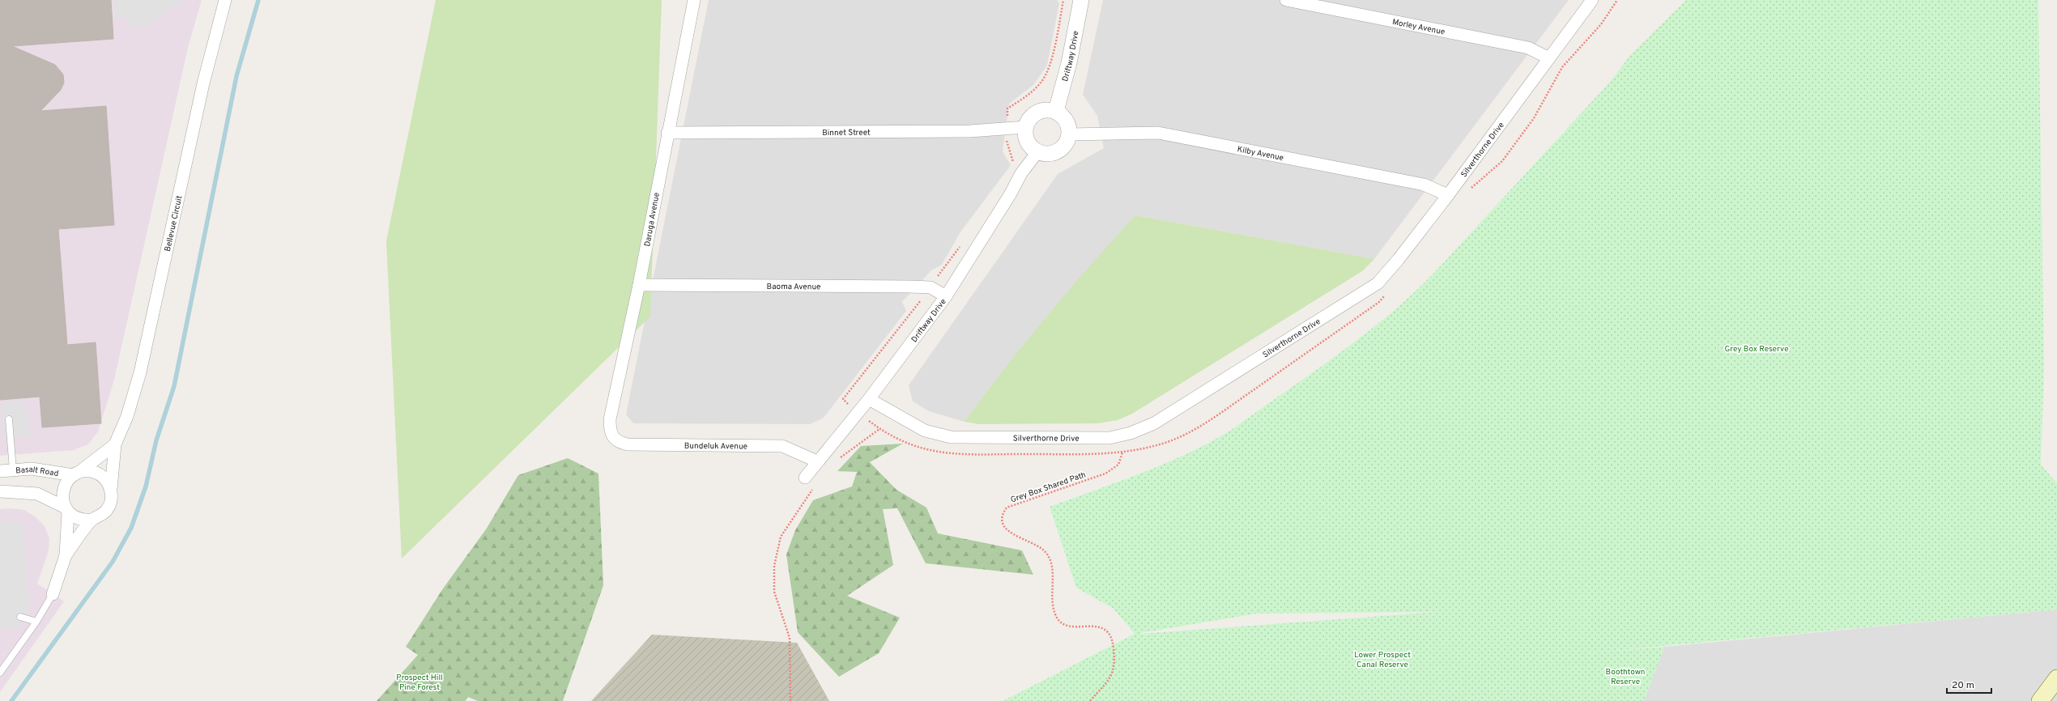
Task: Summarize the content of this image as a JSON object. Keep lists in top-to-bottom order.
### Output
{
  "streets": {
    "street": [
      "Morley Avenue",
      "Driftway Drive",
      "Binnet Street",
      "Silverthorne Drive",
      "Kilby Avenue",
      "Daruga Avenue",
      "Bellevue Circuit",
      "Baoma Avenue",
      "Bundeluk Avenue",
      "Basalt Road"
    ],
    "path": ["Grey Box Shared Path"]
  },
  "crossings": [
    ["Morley Avenue", "Silverthorne Drive"],
    ["Driftway Drive", "Binnet Street"],
    ["Driftway Drive", "Silverthorne Drive"],
    ["Driftway Drive", "Kilby Avenue"],
    ["Driftway Drive", "Baoma Avenue"],
    ["Driftway Drive", "Bundeluk Avenue"],
    ["Binnet Street", "Kilby Avenue"],
    ["Binnet Street", "Daruga Avenue"],
    ["Silverthorne Drive", "Kilby Avenue"],
    ["Daruga Avenue", "Baoma Avenue"],
    ["Daruga Avenue", "Bundeluk Avenue"],
    ["Bellevue Circuit", "Basalt Road"]
  ],
  "parks": [
    "Grey Box Reserve",
    "Lower Prospect Canal Reserve",
    "Boothtown Reserve",
    "Prospect Hill Pine Forest"
  ],
  "scale_bar": "20 m"
}
